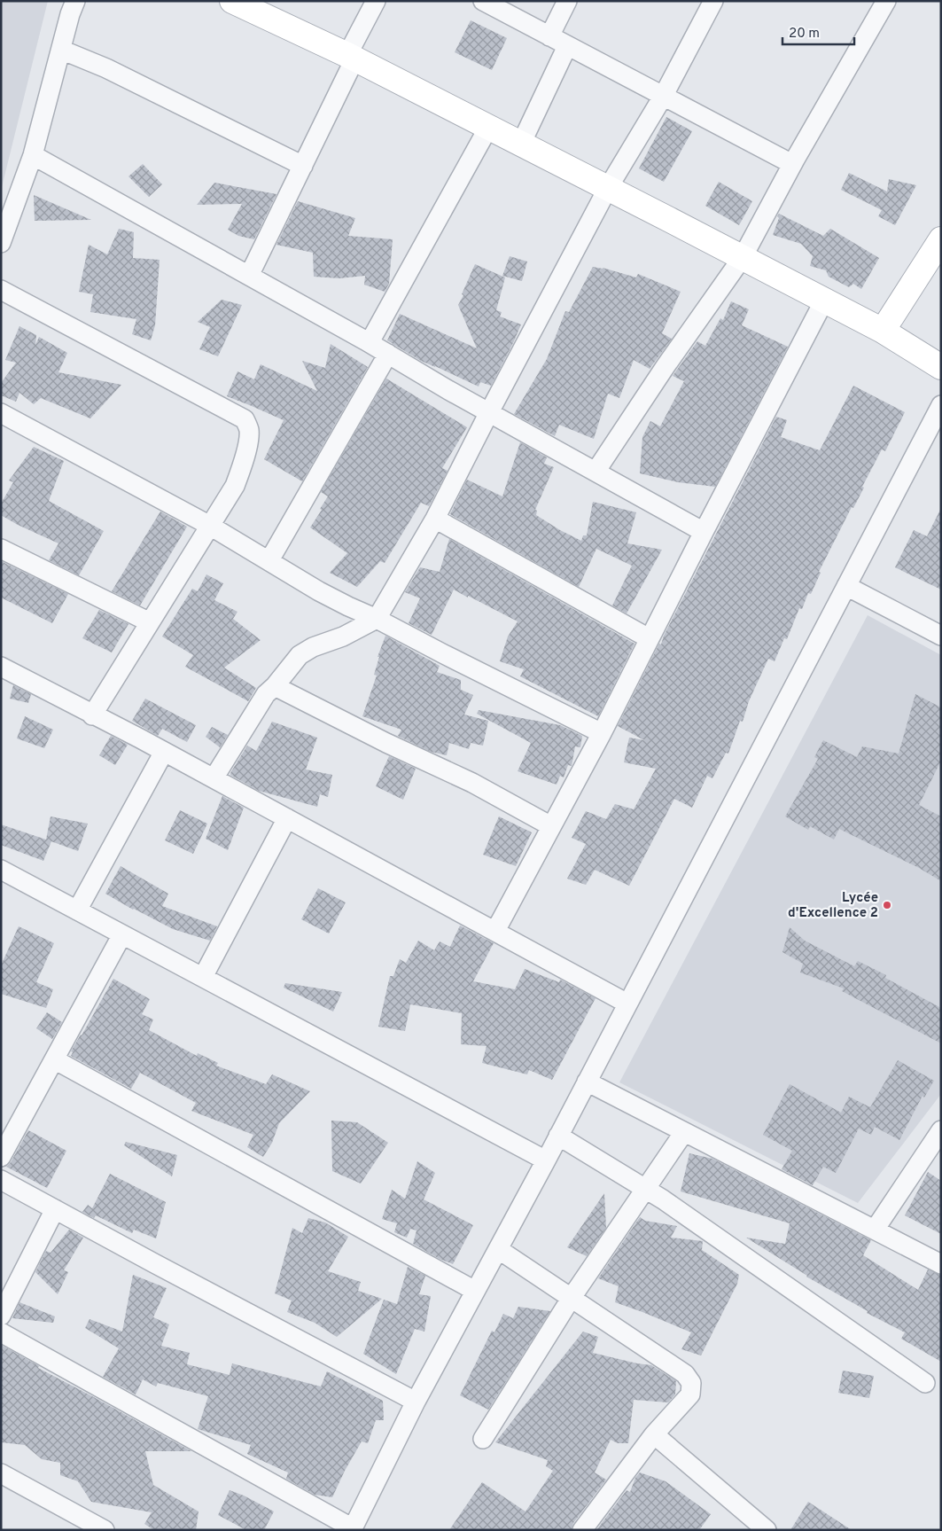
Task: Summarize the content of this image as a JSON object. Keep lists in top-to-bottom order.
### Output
{
  "places": ["Lycée d'Excellence 2"],
  "scale_bar": "20 m"
}
